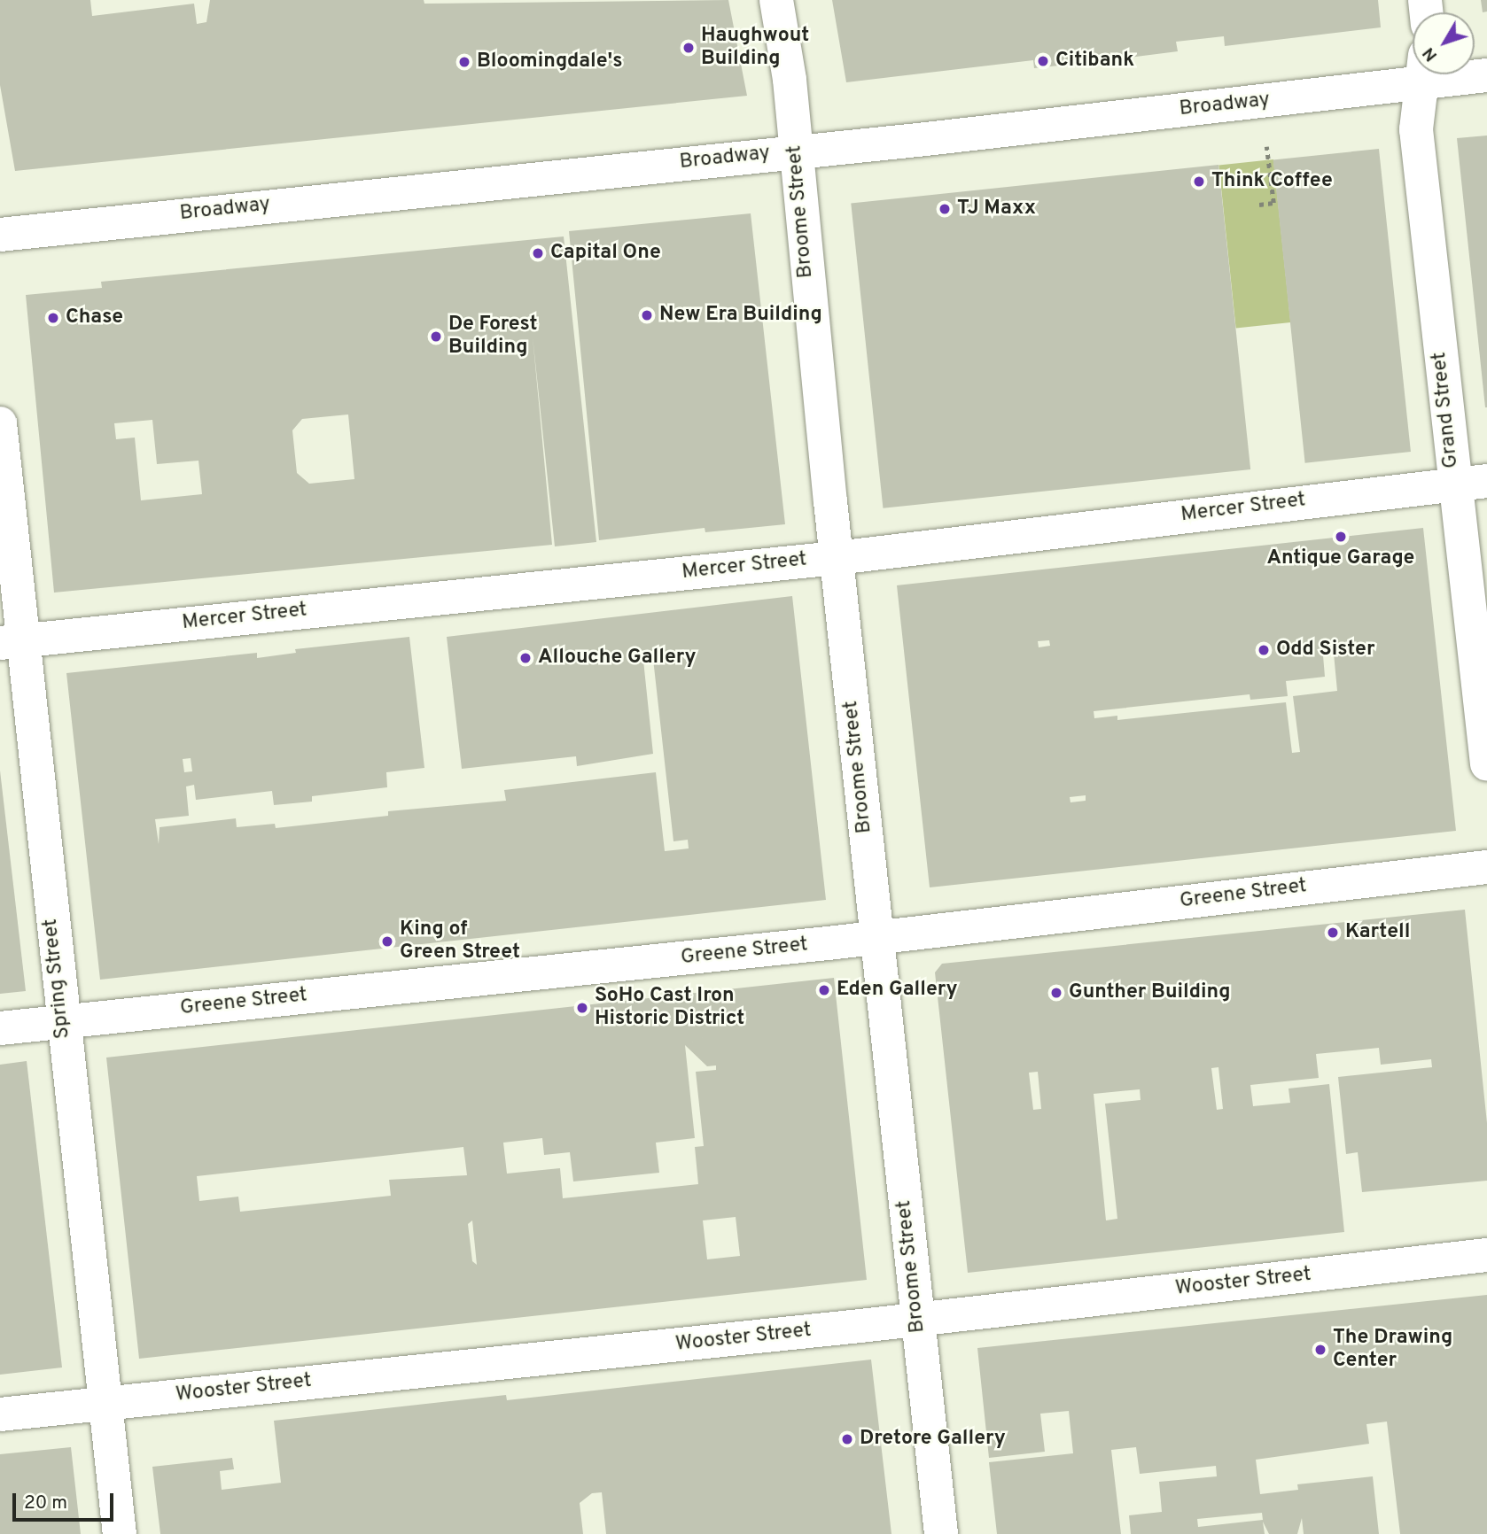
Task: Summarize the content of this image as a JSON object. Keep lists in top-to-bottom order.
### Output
{
  "streets": {
    "street": [
      "Broadway",
      "Broome Street",
      "Grand Street",
      "Mercer Street",
      "Greene Street",
      "Spring Street",
      "Wooster Street"
    ]
  },
  "crossings": [
    ["Broadway", "Broome Street"],
    ["Broome Street", "Mercer Street"],
    ["Broome Street", "Greene Street"],
    ["Broome Street", "Wooster Street"],
    ["Grand Street", "Mercer Street"],
    ["Mercer Street", "Spring Street"],
    ["Greene Street", "Spring Street"],
    ["Spring Street", "Wooster Street"]
  ],
  "places": [
    "Haughwout Building",
    "Citibank",
    "Bloomingdale's",
    "Think Coffee",
    "TJ Maxx",
    "Capital One",
    "New Era Building",
    "Chase",
    "De Forest Building",
    "Antique Garage",
    "Odd Sister",
    "Allouche Gallery",
    "Kartell",
    "King of Green Street",
    "Eden Gallery",
    "Gunther Building",
    "SoHo Cast Iron Historic District",
    "The Drawing Center",
    "Dretore Gallery"
  ],
  "scale_bar": "20 m",
  "north": "bottom left"
}
